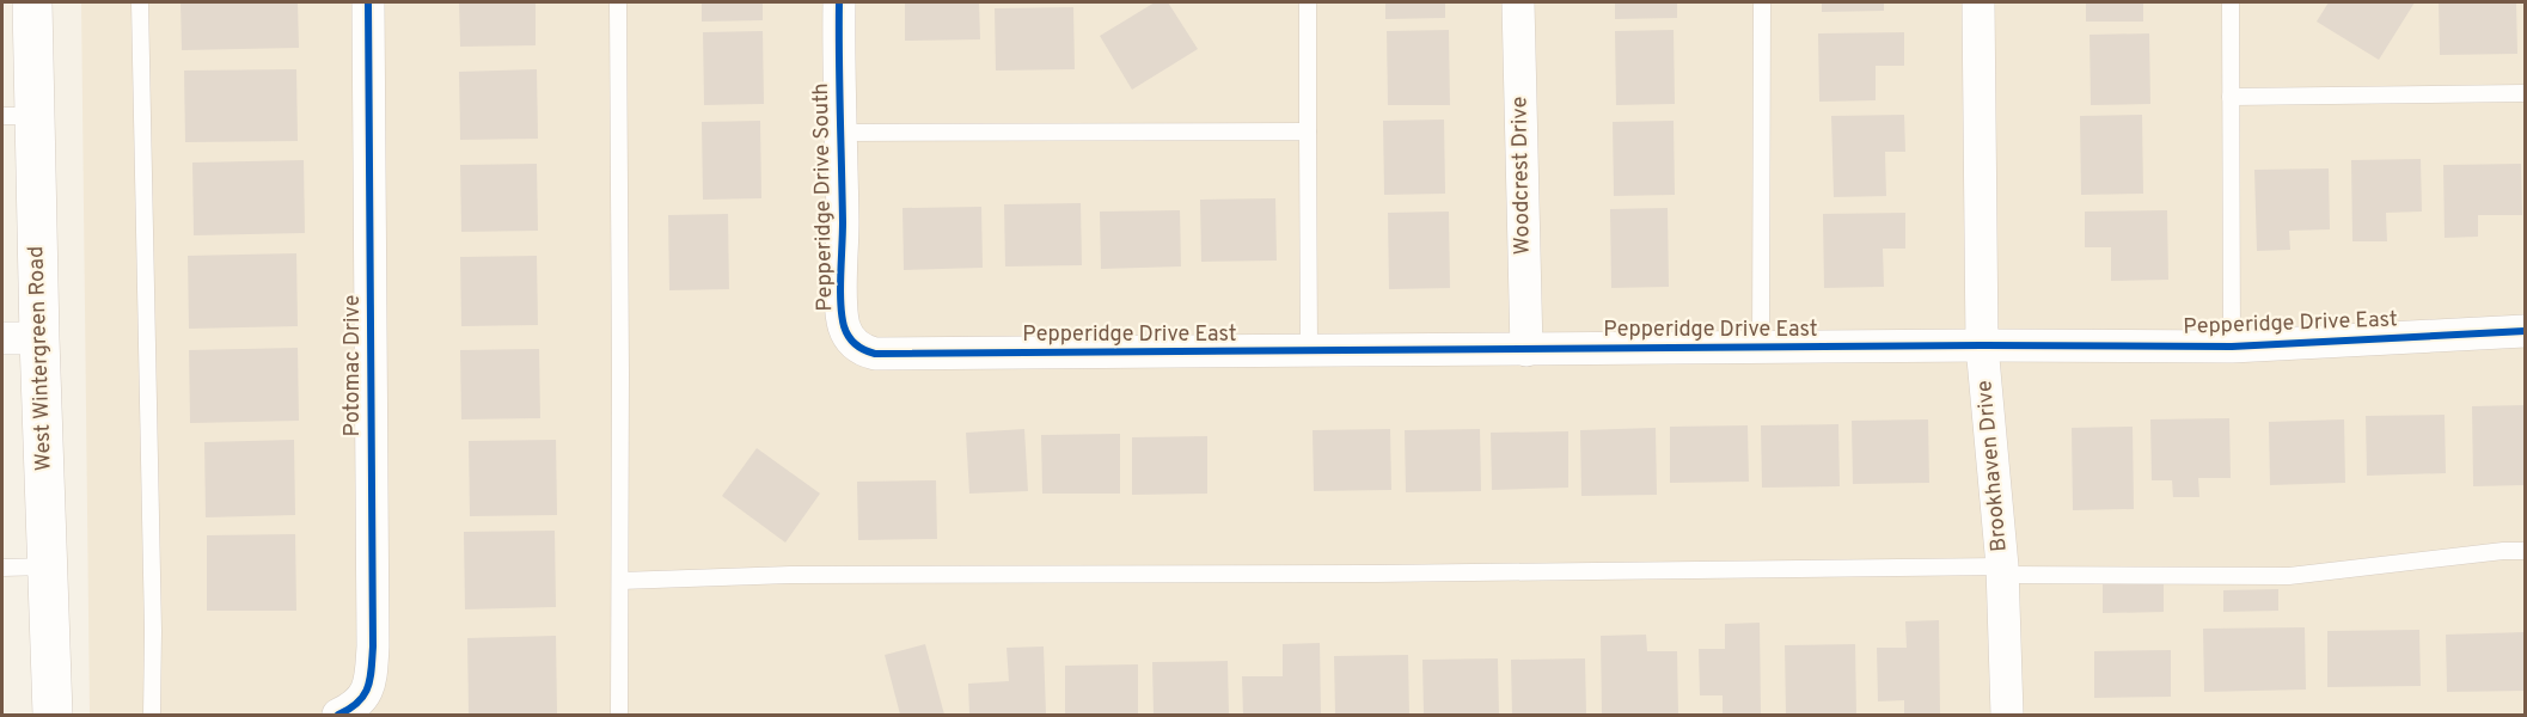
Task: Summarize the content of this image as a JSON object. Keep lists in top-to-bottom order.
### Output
{
  "streets": {
    "street": [
      "Woodcrest Drive",
      "Pepperidge Drive South",
      "Pepperidge Drive East",
      "West Wintergreen Road",
      "Potomac Drive",
      "Brookhaven Drive"
    ]
  },
  "crossings": [
    ["Woodcrest Drive", "Pepperidge Drive East"],
    ["Pepperidge Drive South", "Pepperidge Drive East"],
    ["Pepperidge Drive East", "Brookhaven Drive"]
  ]
}
